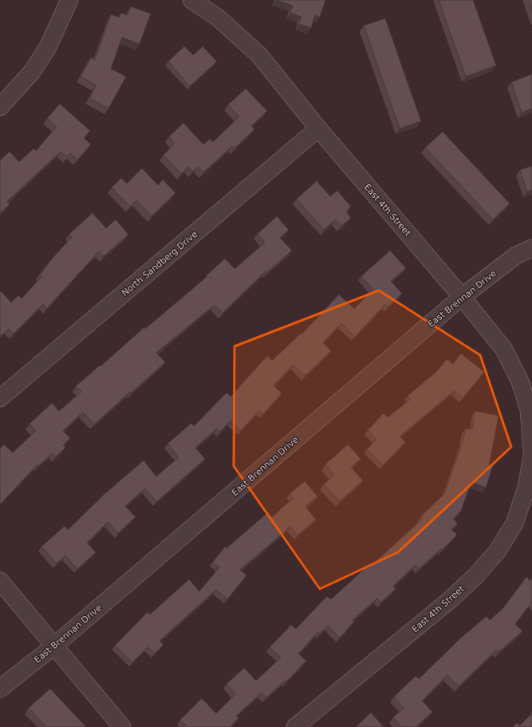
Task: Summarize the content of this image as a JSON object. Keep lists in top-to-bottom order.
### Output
{
  "streets": {
    "street": ["East 4th Street", "North Sandberg Drive", "East Brennan Drive"]
  },
  "crossings": [
    ["East 4th Street", "North Sandberg Drive"],
    ["East 4th Street", "East Brennan Drive"]
  ]
}
